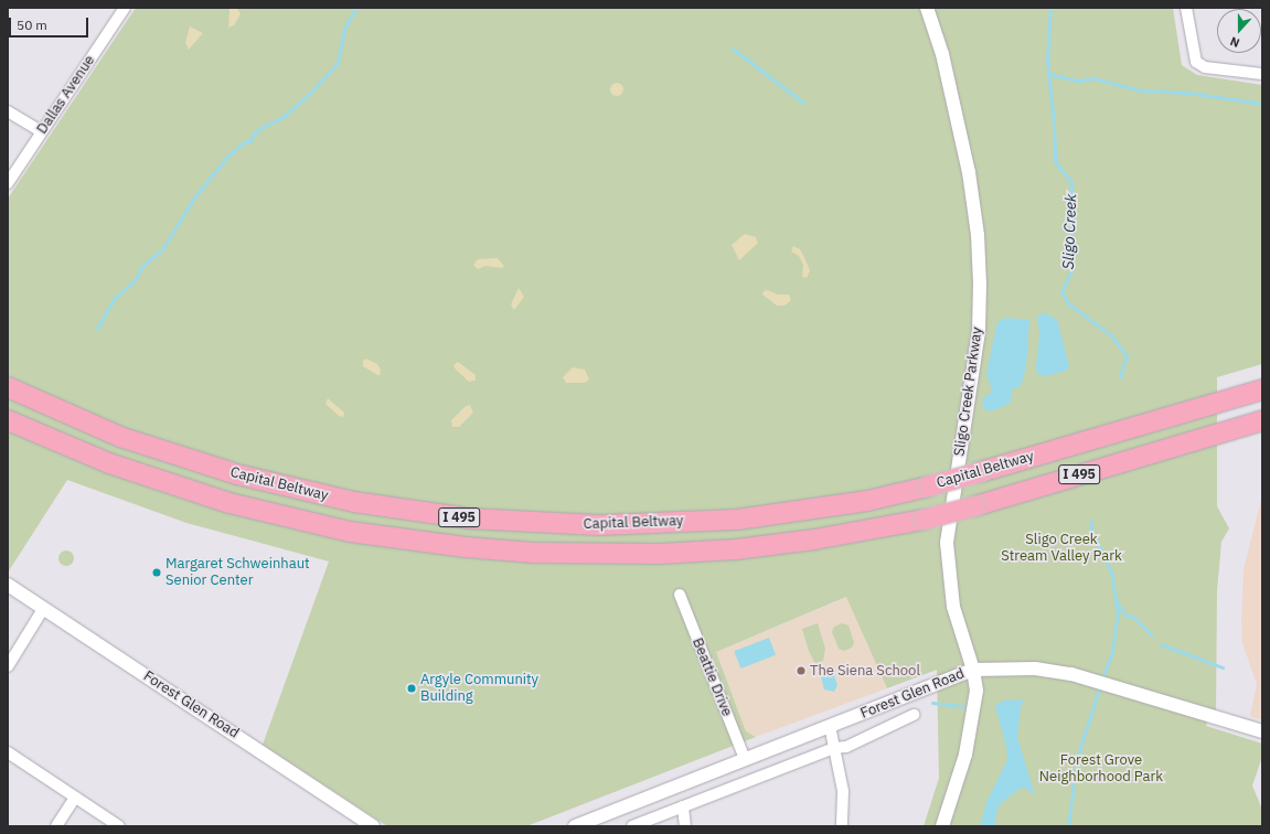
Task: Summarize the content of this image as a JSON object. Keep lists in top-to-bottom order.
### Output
{
  "streets": {
    "highway": ["Capital Beltway", "I 495"],
    "street": [
      "Dallas Avenue",
      "Sligo Creek Parkway",
      "Beattie Drive",
      "Forest Glen Road"
    ]
  },
  "crossings": [
    ["Sligo Creek Parkway", "Forest Glen Road"],
    ["Beattie Drive", "Forest Glen Road"]
  ],
  "water": ["Sligo Creek"],
  "parks": ["Sligo Creek Stream Valley Park", "Forest Grove Neighborhood Park"],
  "places": ["Margaret Schweinhaut Senior Center", "The Siena School", "Argyle Community Building"],
  "scale_bar": "50 m",
  "north": "bottom"
}
